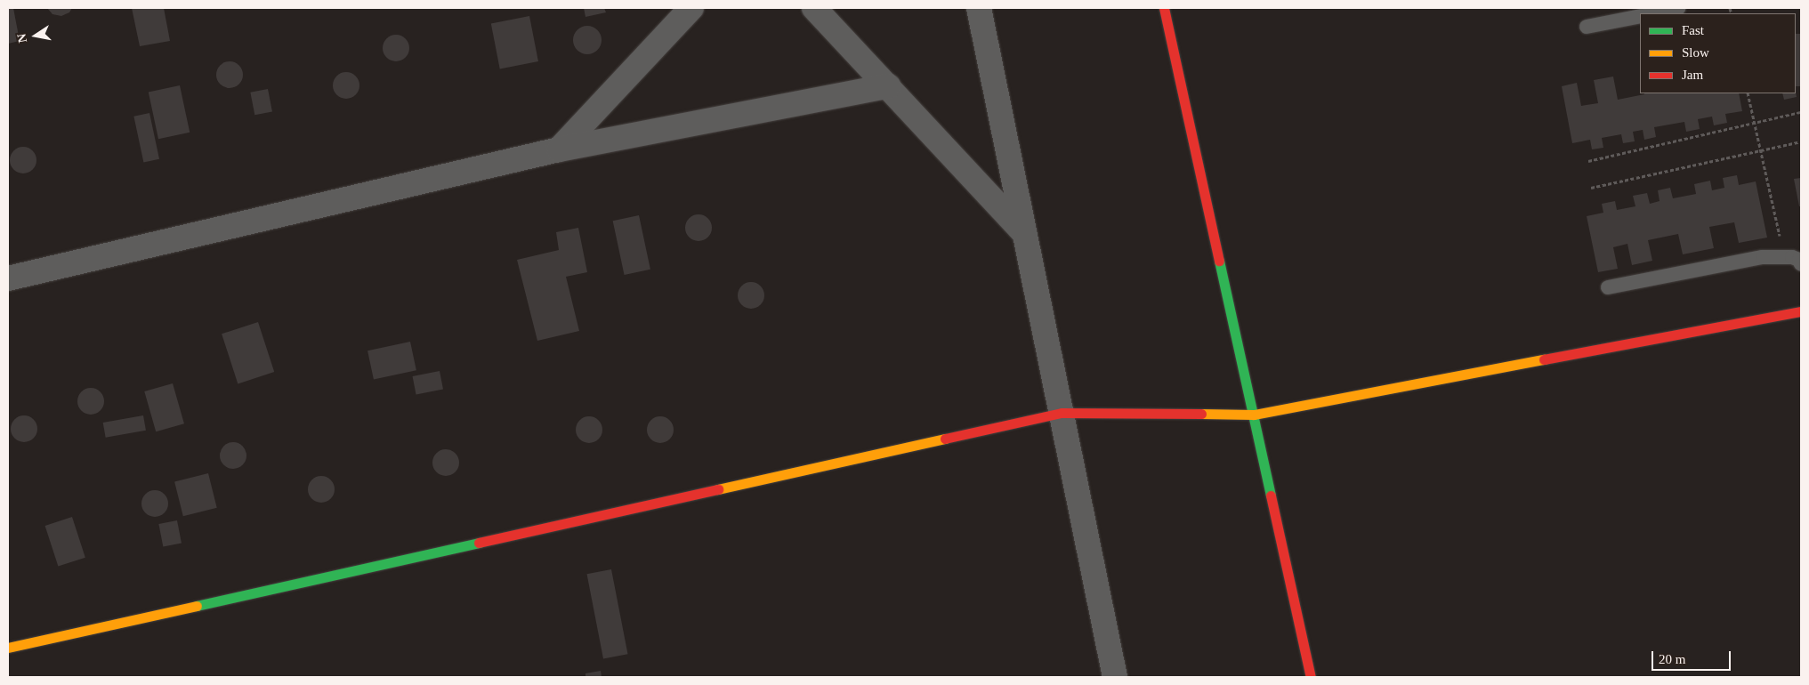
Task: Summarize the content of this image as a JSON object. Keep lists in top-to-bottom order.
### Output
{
  "legend": ["Fast", "Slow", "Jam"],
  "scale_bar": "20 m",
  "north": "left"
}
